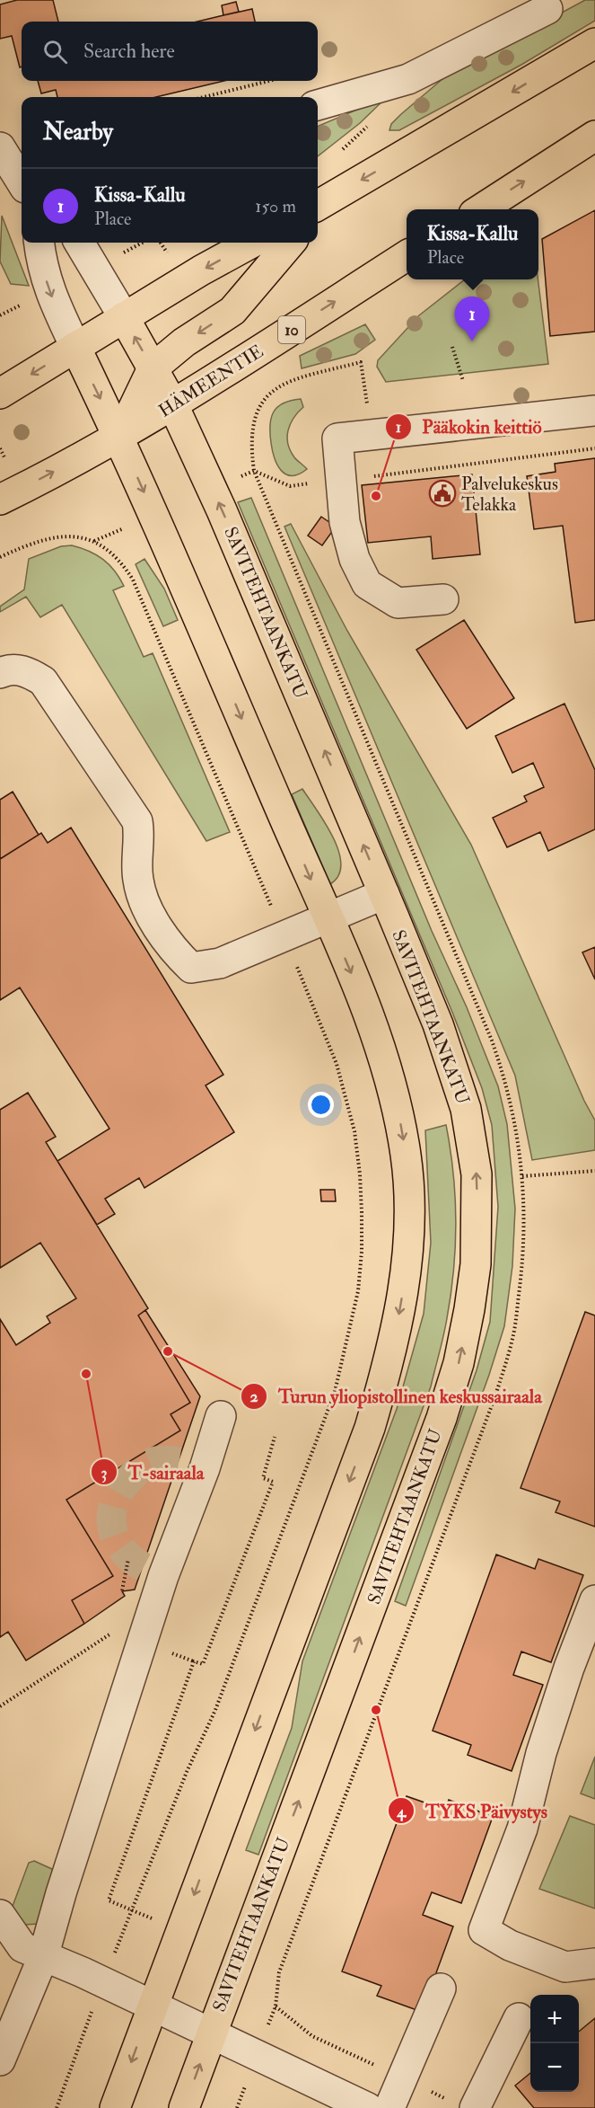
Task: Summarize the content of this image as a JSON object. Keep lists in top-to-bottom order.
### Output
{
  "streets": {
    "main road": ["10", "HÄMEENTIE", "SAVITEHTAANKATU"]
  },
  "crossings": [
    ["HÄMEENTIE", "SAVITEHTAANKATU"]
  ],
  "places": {
    "public building": ["Palvelukeskus Telakka"],
    "other": [
      "Pääkokin keittiö",
      "Turun yliopistollinen keskussairaala",
      "T-sairaala",
      "TYKS Päivystys"
    ]
  },
  "page": {
    "search": "Search here",
    "heading": "Nearby",
    "list": [
      {
        "mark": "1",
        "name": "Kissa-Kallu",
        "note": "Place",
        "value": "150 m"
      }
    ],
    "popup": ["Kissa-Kallu", "Place"],
    "pins": "1",
    "map_buttons": ["+", "−"]
  }
}
